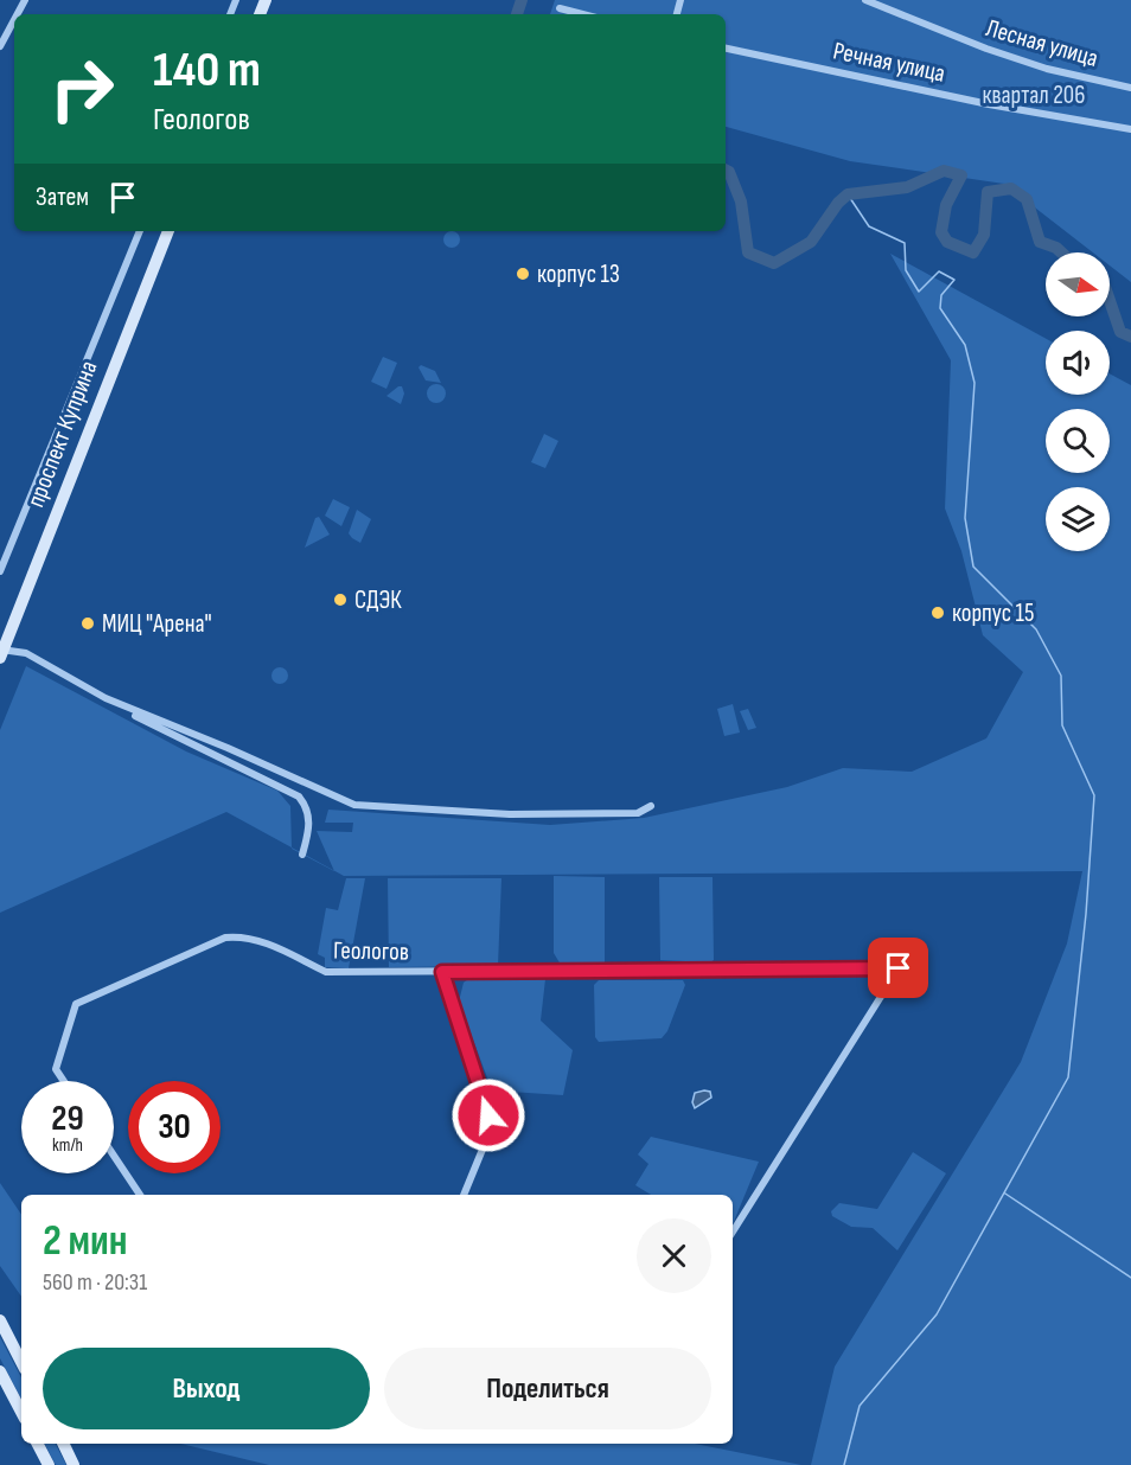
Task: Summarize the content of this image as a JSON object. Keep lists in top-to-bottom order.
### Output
{
  "streets": {
    "main road": ["проспект Куприна"],
    "street": ["Лесная улица", "Речная улица", "Геологов"]
  },
  "parks": ["квартал 206"],
  "places": [
    "корпус 13",
    "СДЭК",
    "корпус 15",
    "МИЦ \"Арена\""
  ],
  "north": "right",
  "page": {
    "turn": ["140 m", "Геологов"],
    "then": "Затем",
    "speed": "29 km/h",
    "limit": "30",
    "heading": ["2 мин", "560 m · 20:31"],
    "buttons": ["Выход", "Поделиться"]
  }
}
